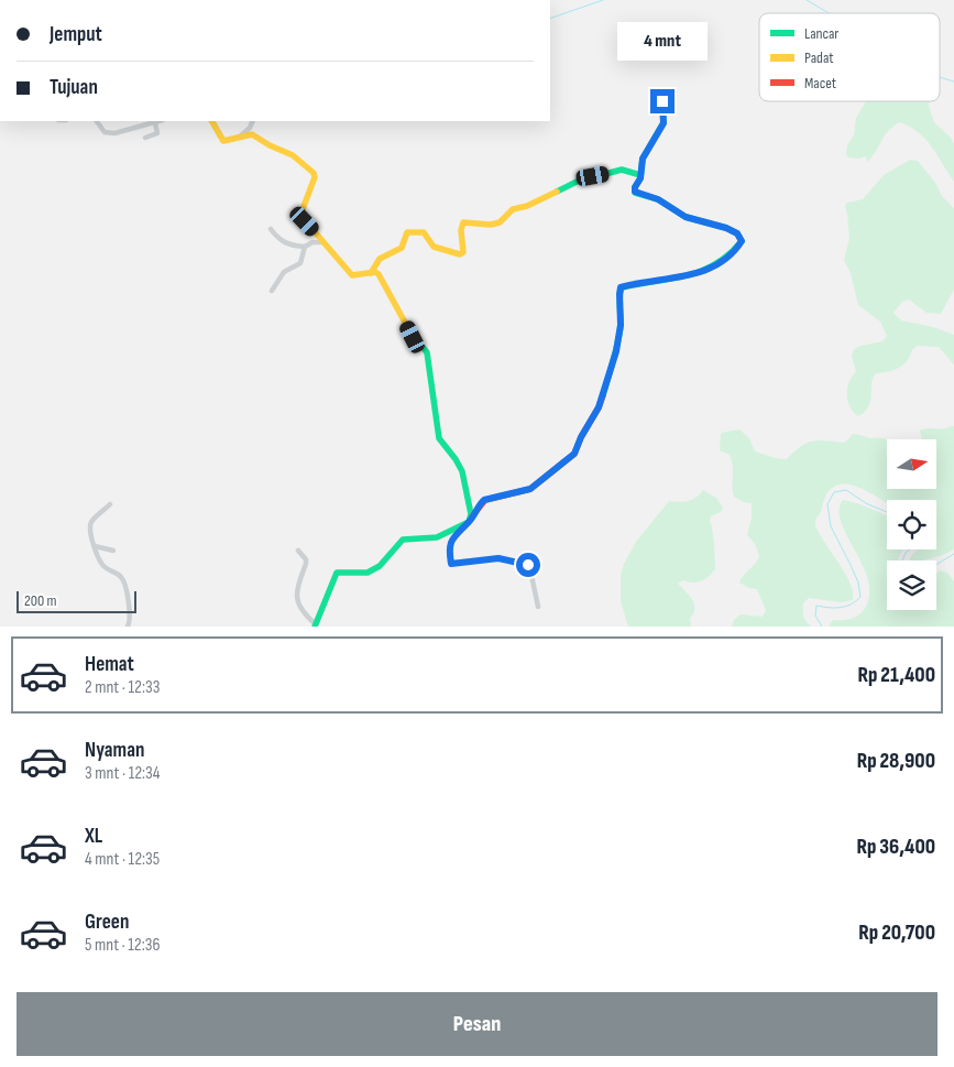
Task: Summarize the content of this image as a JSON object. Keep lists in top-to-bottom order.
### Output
{
  "legend": ["Lancar", "Padat", "Macet"],
  "scale_bar": "200 m",
  "north": "right",
  "page": {
    "banner": ["Jemput", "Tujuan"],
    "bubble": "4 mnt",
    "scale": "200 m",
    "list": [
      {
        "name": "Hemat",
        "note": "2 mnt · 12:33",
        "value": "Rp 21,400"
      },
      {
        "name": "Nyaman",
        "note": "3 mnt · 12:34",
        "value": "Rp 28,900"
      },
      {
        "name": "XL",
        "note": "4 mnt · 12:35",
        "value": "Rp 36,400"
      },
      {
        "name": "Green",
        "note": "5 mnt · 12:36",
        "value": "Rp 20,700"
      }
    ],
    "buttons": "Pesan"
  }
}
